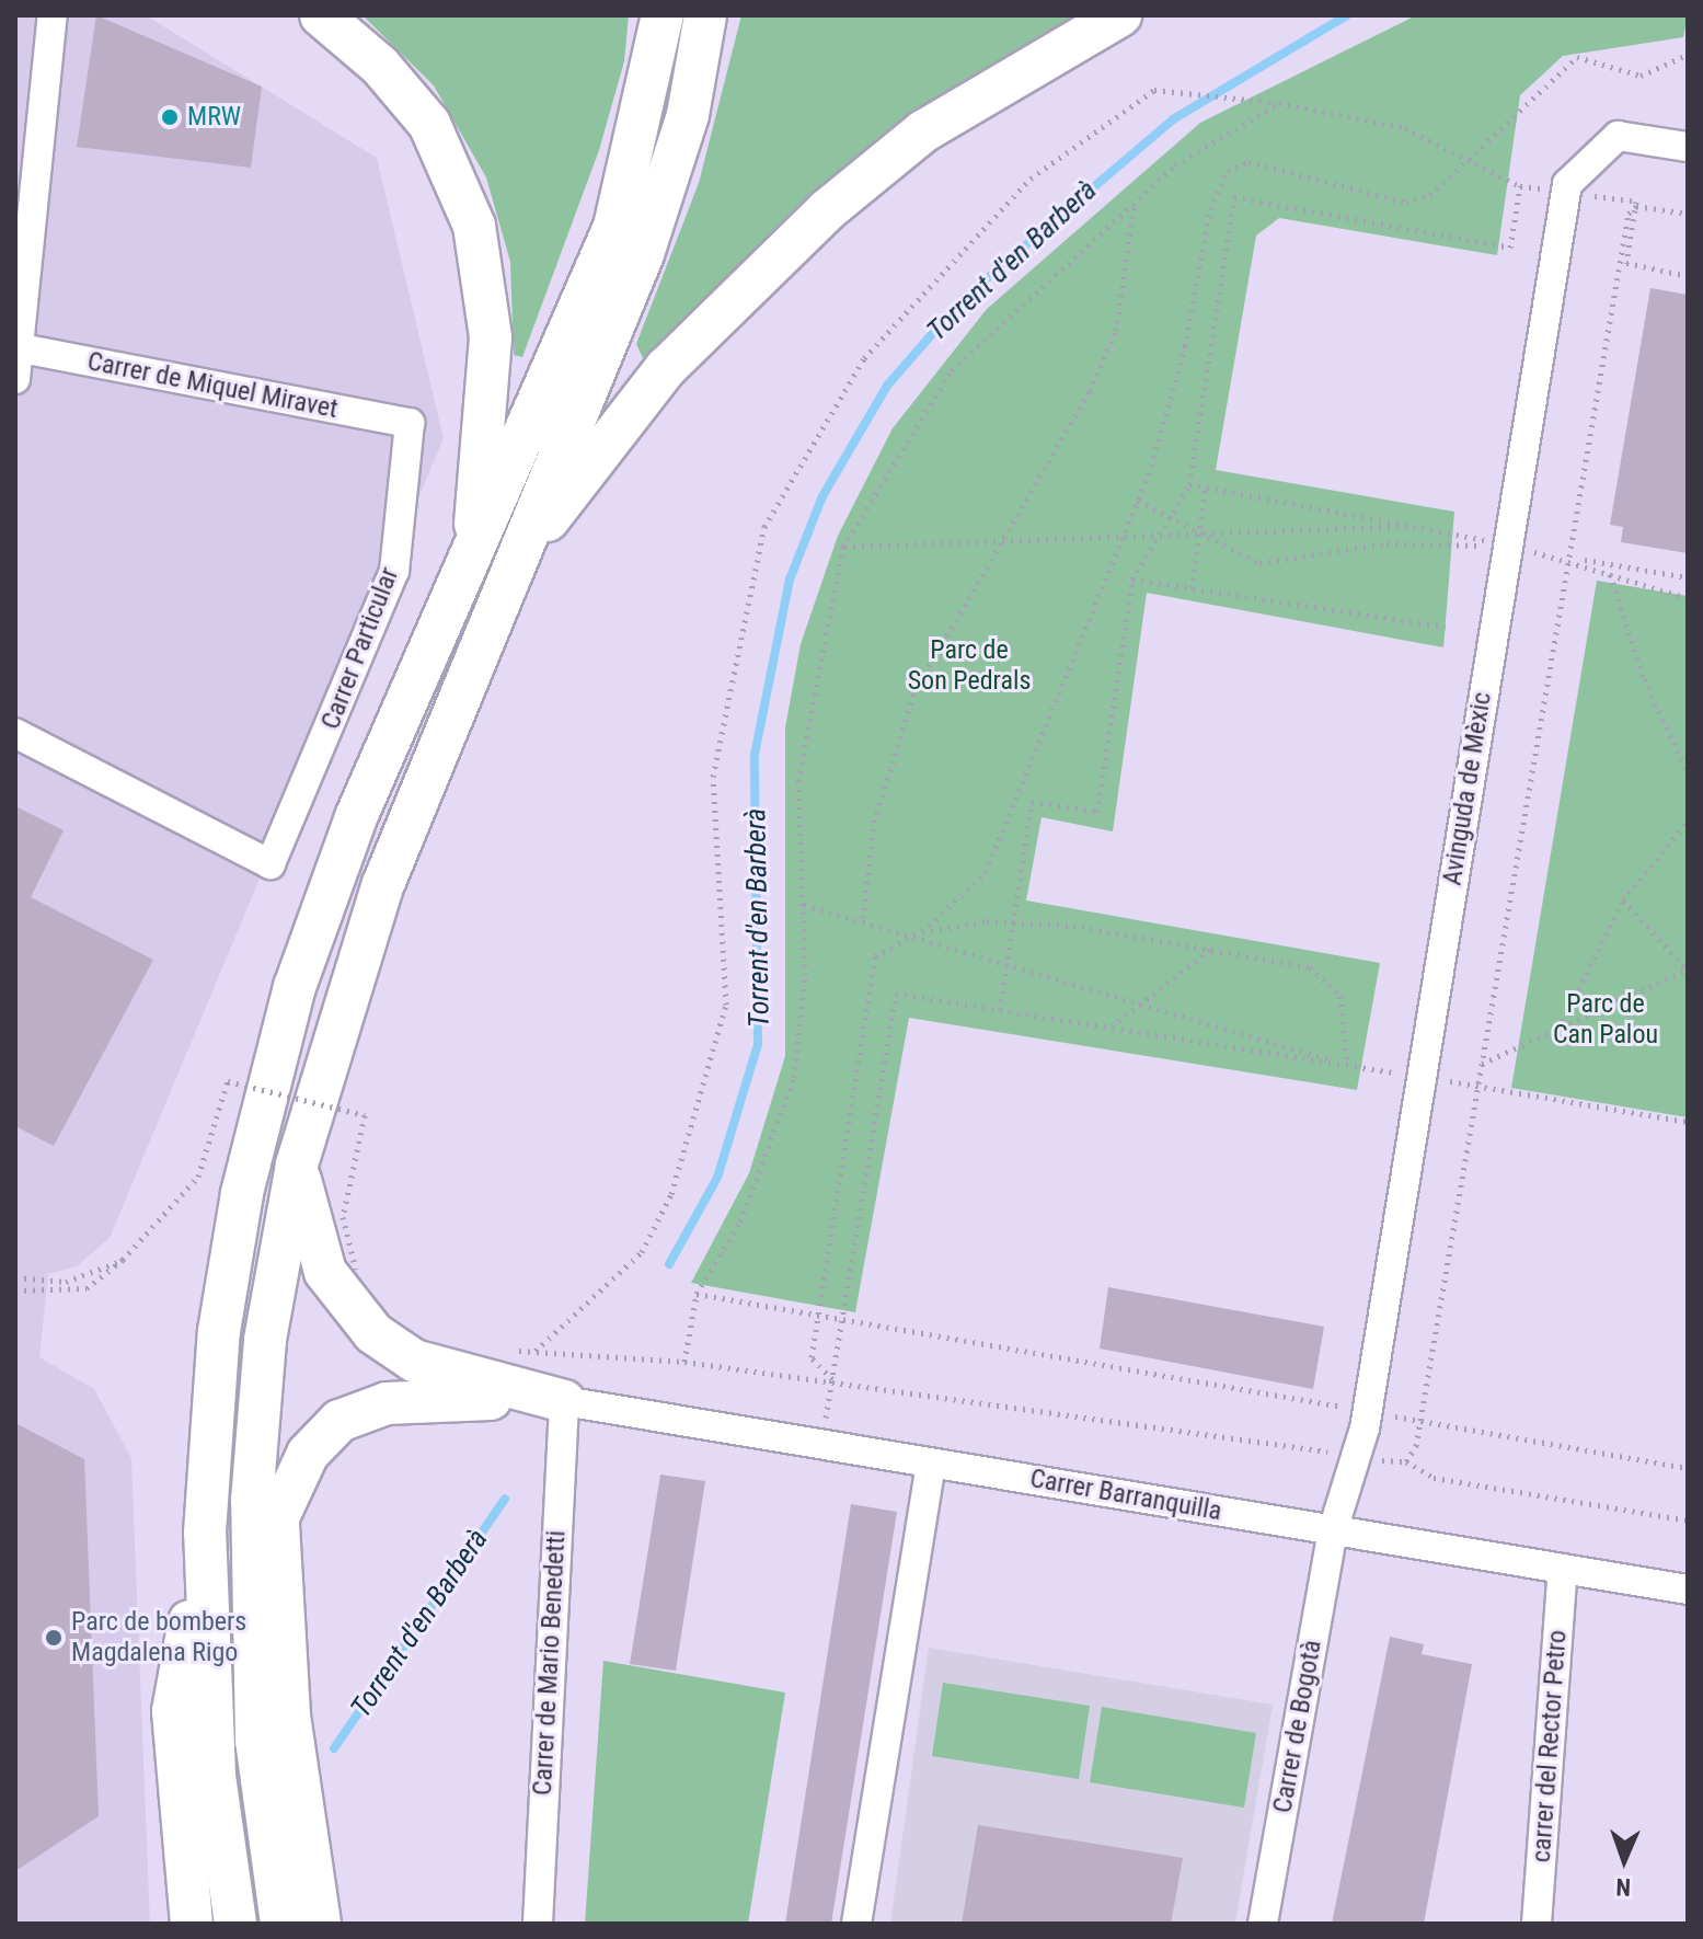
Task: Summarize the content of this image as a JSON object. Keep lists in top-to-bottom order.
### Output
{
  "streets": {
    "street": [
      "Carrer de Miquel Miravet",
      "Carrer Particular",
      "Avinguda de Mèxic",
      "Carrer Barranquilla",
      "Carrer de Mario Benedetti",
      "Carrer de Bogotà",
      "carrer del Rector Petro"
    ]
  },
  "crossings": [
    ["Carrer de Miquel Miravet", "Carrer Particular"],
    ["Avinguda de Mèxic", "Carrer Barranquilla"],
    ["Avinguda de Mèxic", "Carrer de Bogotà"],
    ["Carrer Barranquilla", "Carrer de Mario Benedetti"],
    ["Carrer Barranquilla", "Carrer de Bogotà"],
    ["Carrer Barranquilla", "carrer del Rector Petro"]
  ],
  "water": ["Torrent d'en Barberà"],
  "parks": ["Parc de Son Pedrals", "Parc de Can Palou"],
  "places": ["MRW", "Parc de bombers Magdalena Rigo"],
  "north": "bottom"
}
